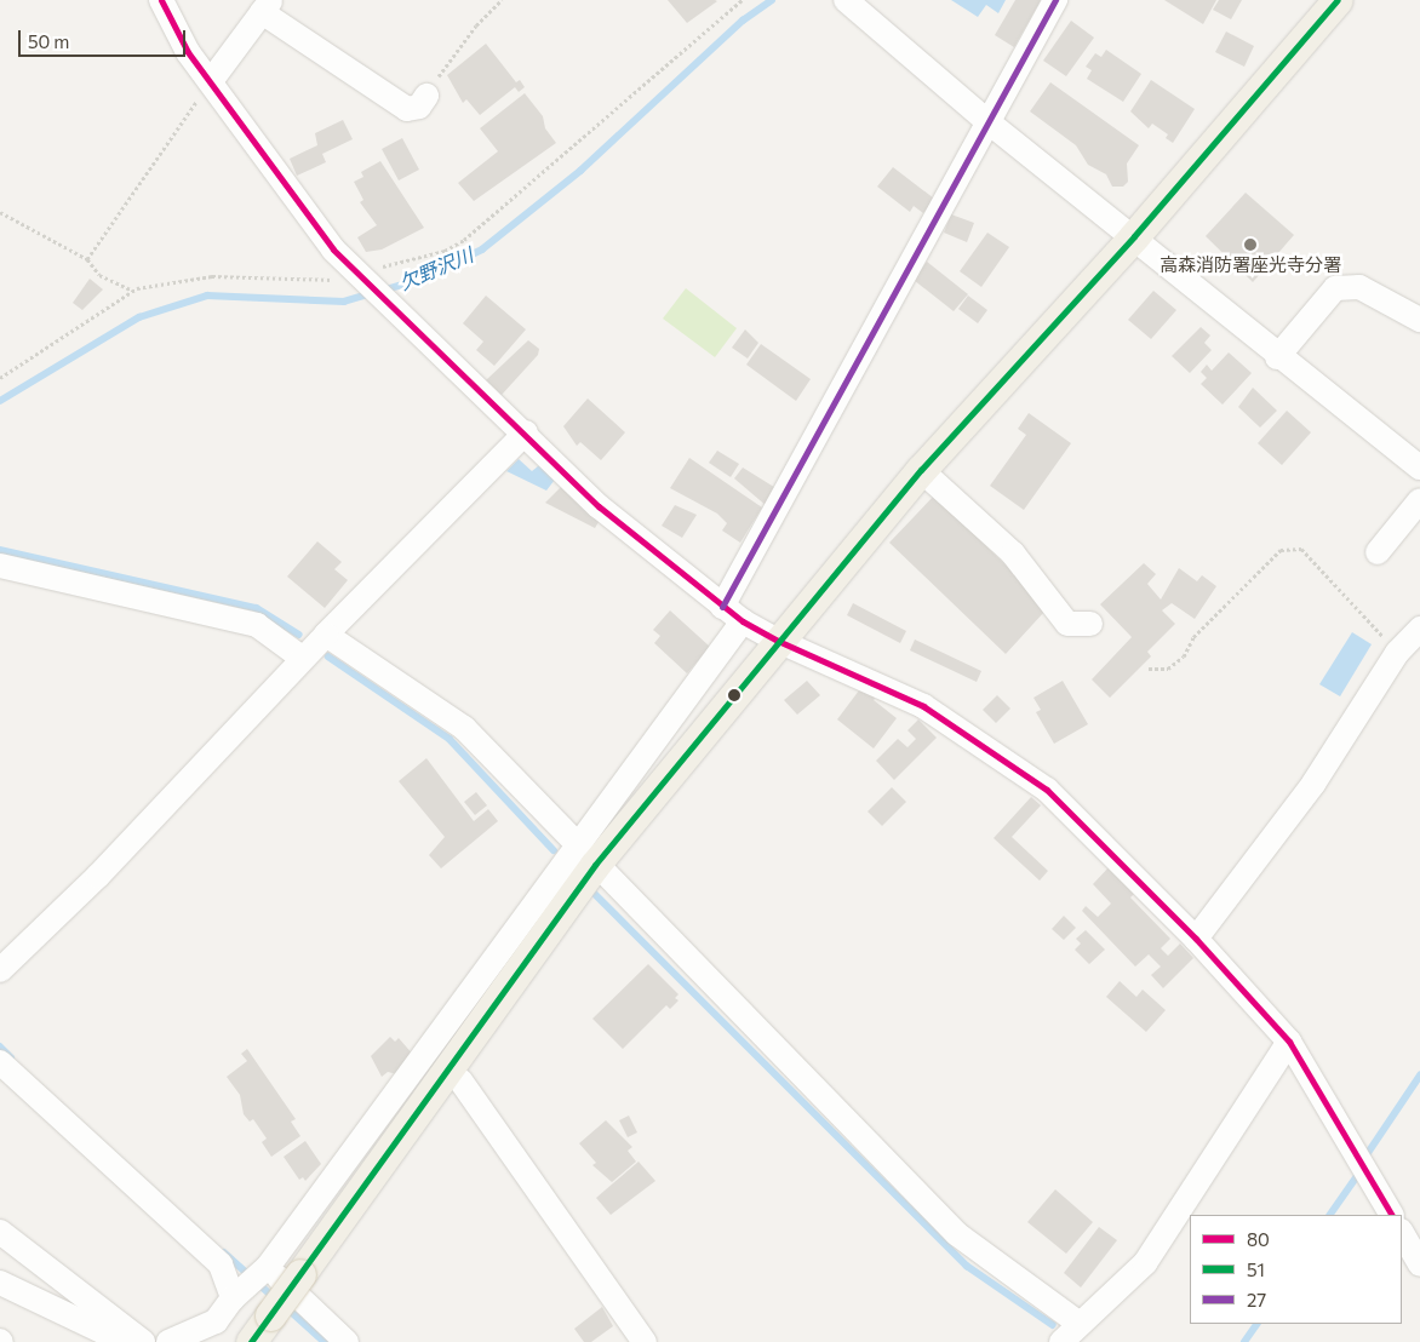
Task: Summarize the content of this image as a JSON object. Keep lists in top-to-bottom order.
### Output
{
  "water": ["欠野沢川"],
  "places": ["高森消防署座光寺分署"],
  "lines": ["transit line 80", "transit line 51", "transit line 27"],
  "legend": ["80", "51", "27"],
  "scale_bar": "50 m"
}
